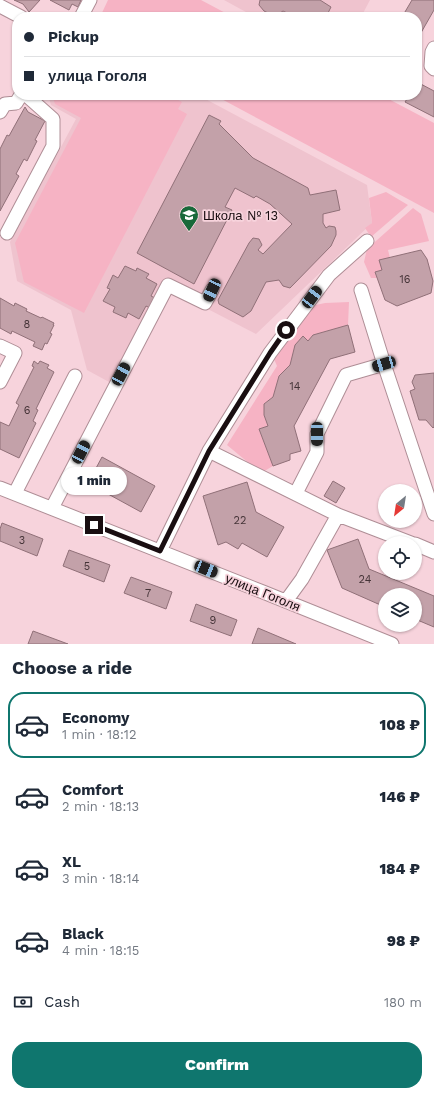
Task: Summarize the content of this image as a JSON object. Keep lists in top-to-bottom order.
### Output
{
  "streets": {
    "street": ["улица Гоголя"]
  },
  "places": {
    "school or university": ["Школа № 13"]
  },
  "house_numbers": [
    "16",
    "8",
    "14",
    "6",
    "22",
    "3",
    "5",
    "24",
    "7",
    "9"
  ],
  "north": "bottom left",
  "page": {
    "banner": ["Pickup", "улица Гоголя"],
    "bubble": "1 min",
    "heading": "Choose a ride",
    "list": [
      {
        "name": "Economy",
        "note": "1 min · 18:12",
        "value": "108 ₽"
      },
      {
        "name": "Comfort",
        "note": "2 min · 18:13",
        "value": "146 ₽"
      },
      {
        "name": "XL",
        "note": "3 min · 18:14",
        "value": "184 ₽"
      },
      {
        "name": "Black",
        "note": "4 min · 18:15",
        "value": "98 ₽"
      }
    ],
    "pay": ["Cash", "180 m"],
    "buttons": "Confirm"
  }
}
